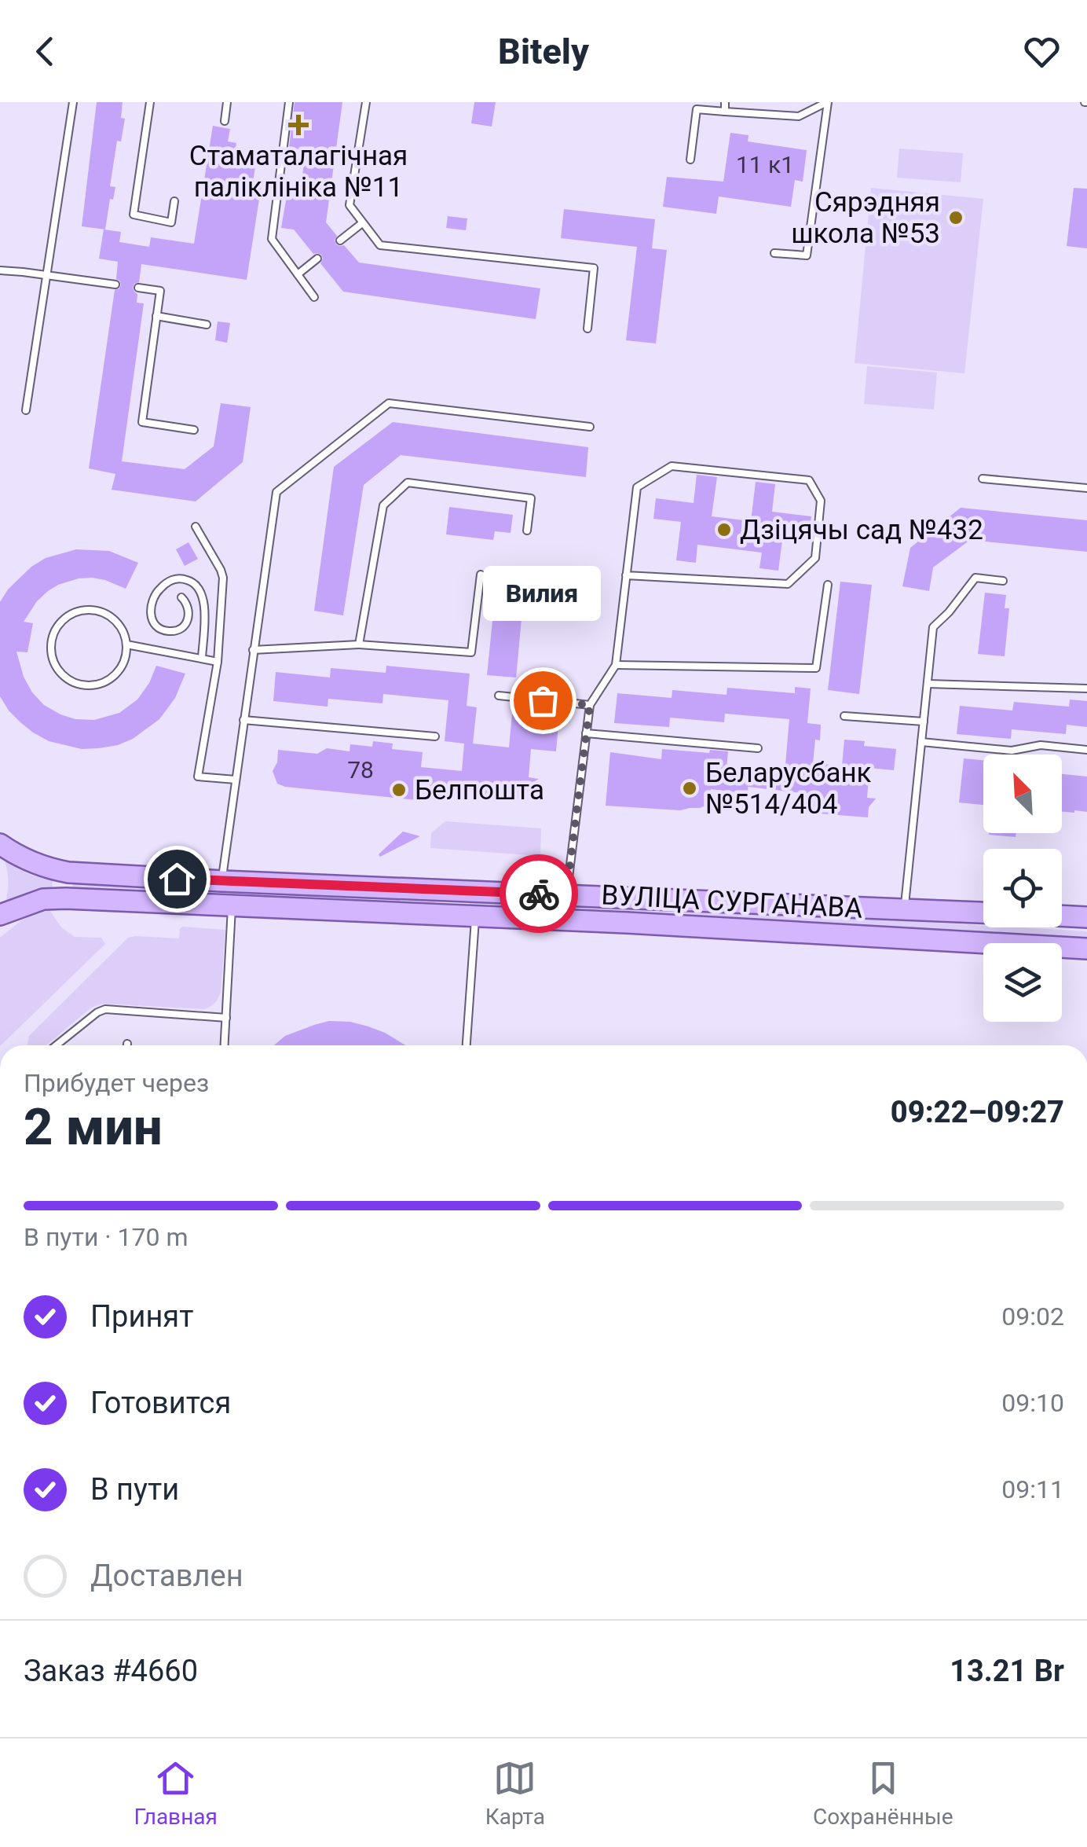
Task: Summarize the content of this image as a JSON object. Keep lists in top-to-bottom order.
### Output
{
  "streets": {
    "main road": ["ВУЛІЦА СУРГАНАВА"]
  },
  "places": {
    "health": ["Стаматалагічная паліклініка №11"],
    "other": [
      "Сярэдняя школа №53",
      "Дзіцячы сад №432",
      "Вилия",
      "Беларусбанк №514/404",
      "Белпошта"
    ]
  },
  "house_numbers": ["11 к1", "78"],
  "north": "top left",
  "page": {
    "header": "Bitely",
    "bubble": "Вилия",
    "heading": ["2 мин", "Прибудет через", "09:22–09:27"],
    "panel": ["Заказ #4660", "13.21 Br"],
    "bar": "В пути · 170 m",
    "list": [
      ["Принят", "09:02"],
      ["Готовится", "09:10"],
      ["В пути", "09:11"],
      "Доставлен"
    ],
    "tabs": ["Главная", "Карта", "Сохранённые"]
  }
}
